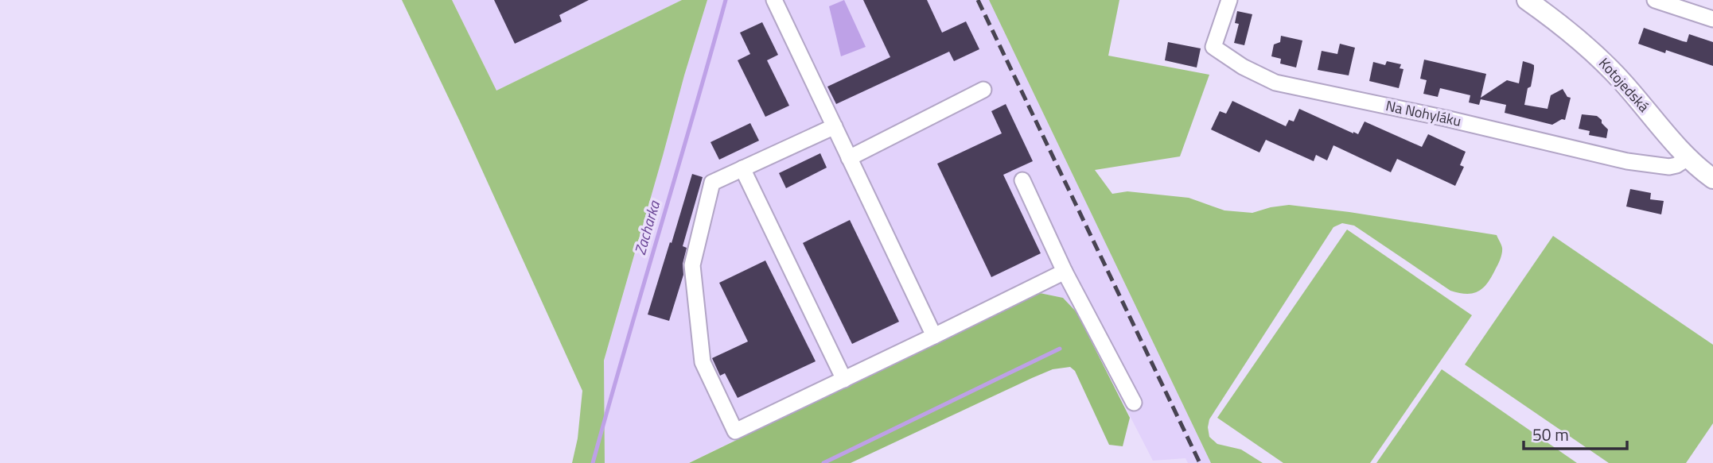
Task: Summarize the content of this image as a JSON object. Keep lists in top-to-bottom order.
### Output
{
  "streets": {
    "main road": ["Kotojedská"],
    "street": ["Na Nohyláku"]
  },
  "crossings": [
    ["Kotojedská", "Na Nohyláku"]
  ],
  "water": ["Zacharka"],
  "scale_bar": "50 m"
}
